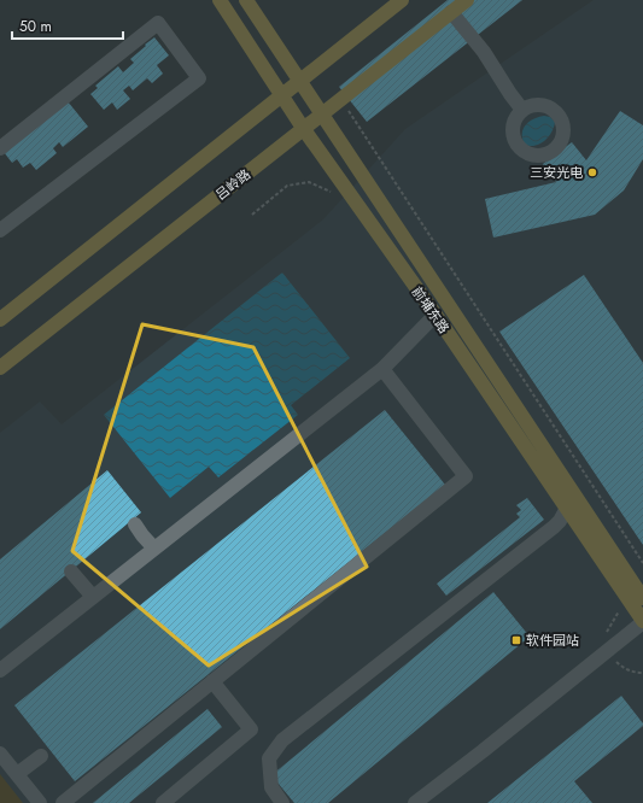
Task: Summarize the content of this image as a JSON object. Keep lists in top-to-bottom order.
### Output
{
  "streets": {
    "main road": ["吕岭路", "前埔东路"]
  },
  "crossings": [
    ["吕岭路", "前埔东路"]
  ],
  "places": {
    "other": ["三安光电"],
    "transit": ["软件园站"]
  },
  "scale_bar": "50 m"
}
